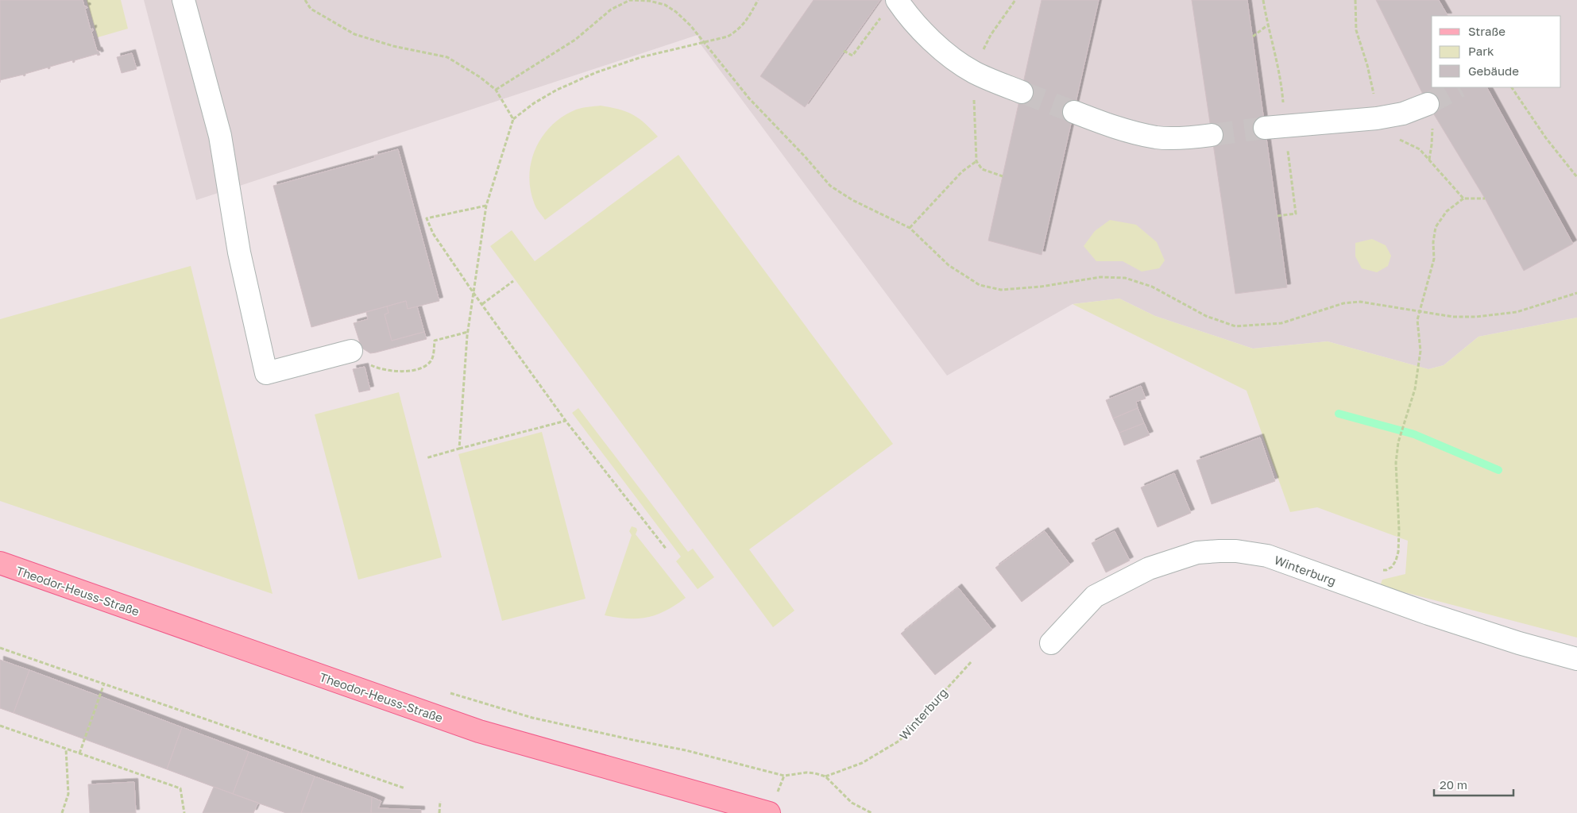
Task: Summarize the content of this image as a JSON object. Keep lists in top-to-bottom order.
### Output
{
  "streets": {
    "main road": ["Theodor-Heuss-Straße"],
    "street": ["Winterburg"]
  },
  "legend": ["Straße", "Park", "Gebäude"],
  "scale_bar": "20 m"
}
